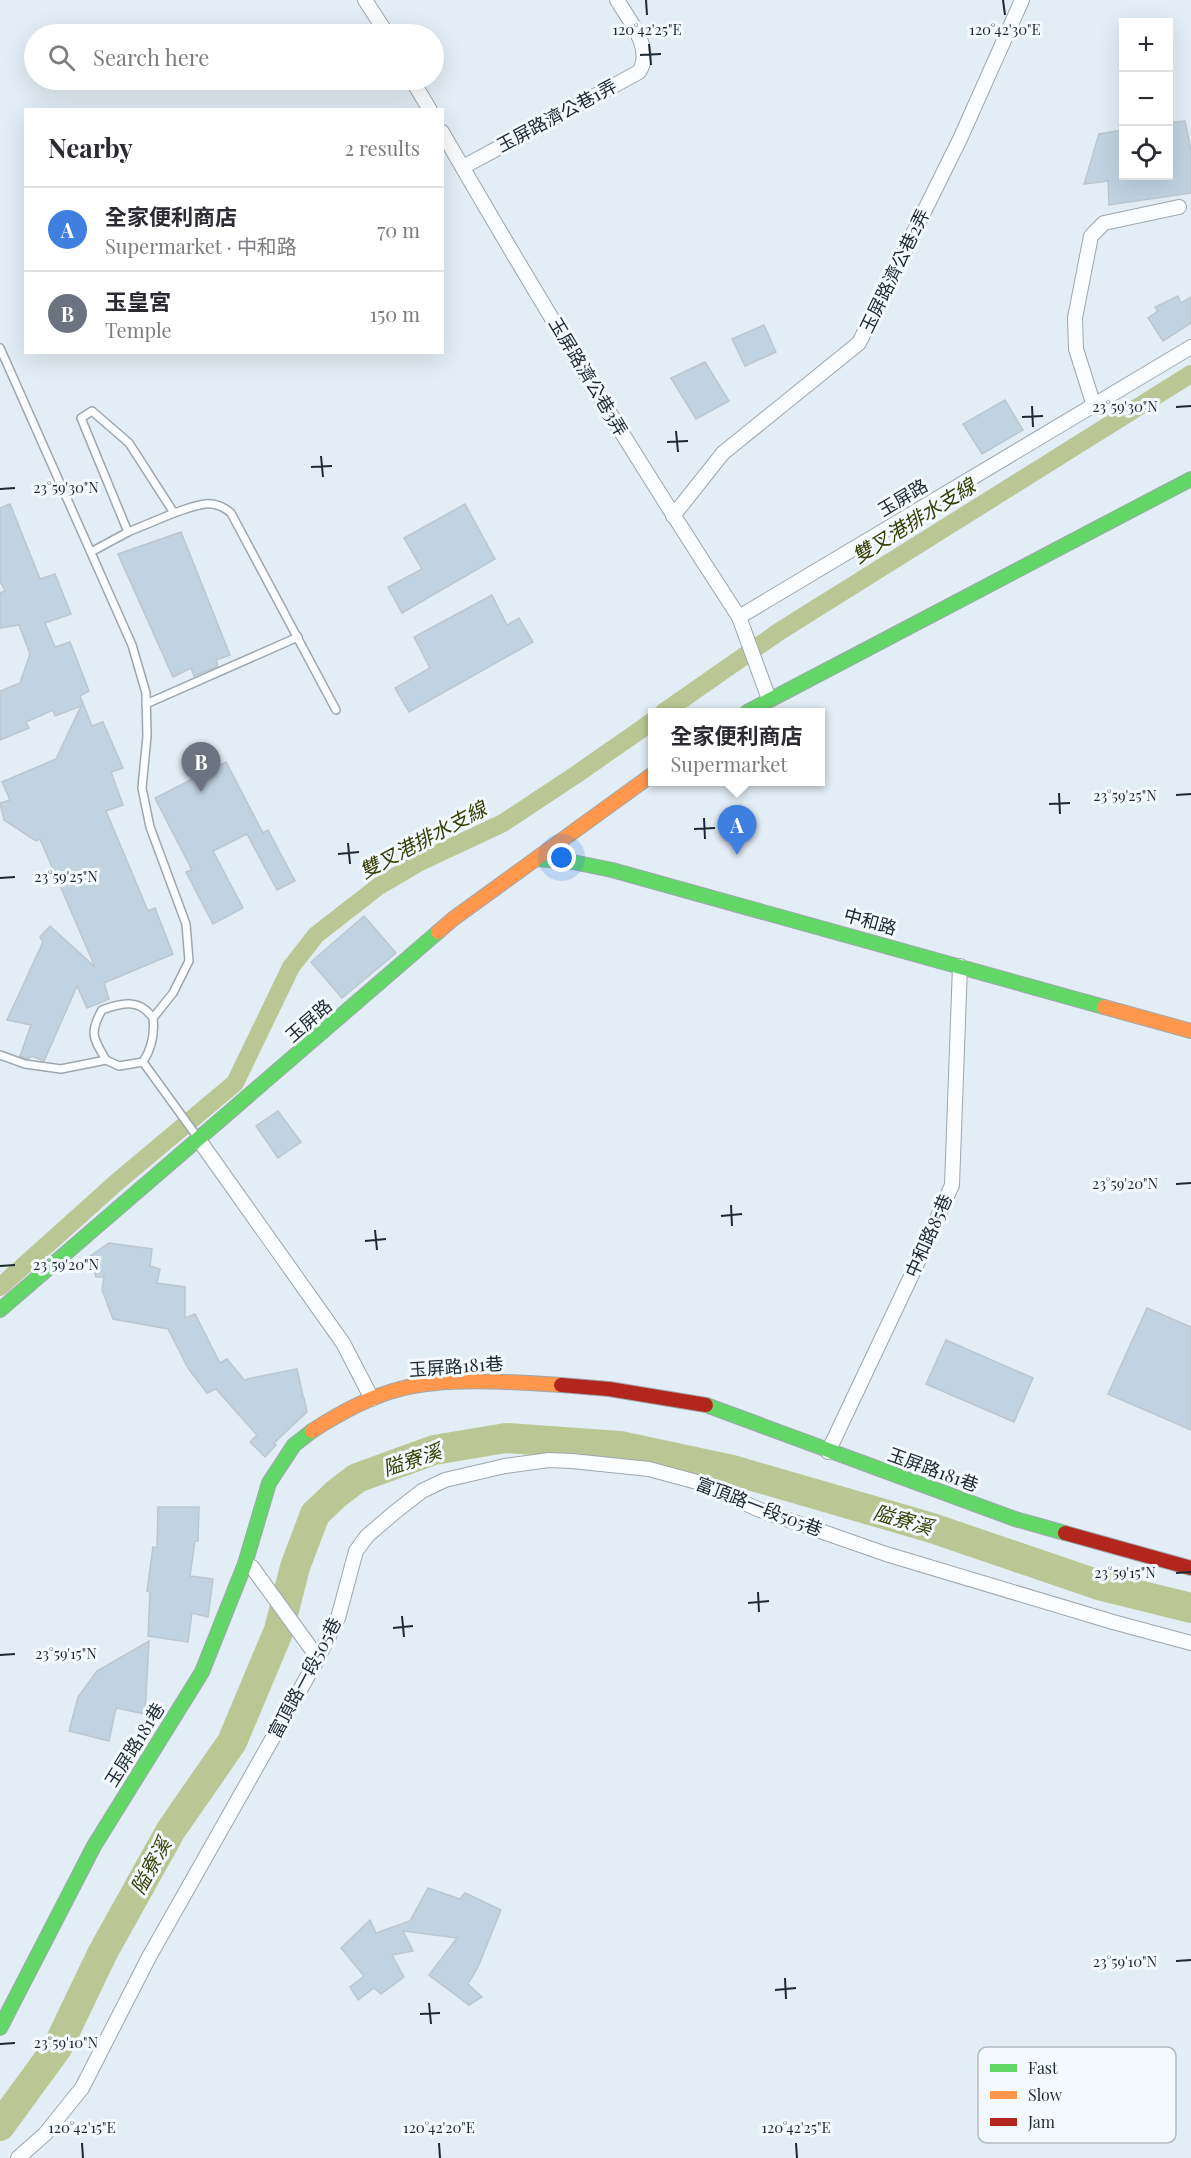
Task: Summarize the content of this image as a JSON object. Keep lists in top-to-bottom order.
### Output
{
  "streets": {
    "street": [
      "玉屏路濟公巷1弄",
      "玉屏路濟公巷2弄",
      "玉屏路濟公巷3弄",
      "玉屏路",
      "中和路",
      "中和路85巷",
      "玉屏路181巷",
      "富頂路一段505巷"
    ]
  },
  "crossings": [
    ["玉屏路濟公巷1弄", "玉屏路濟公巷3弄"],
    ["玉屏路濟公巷2弄", "玉屏路濟公巷3弄"],
    ["玉屏路濟公巷3弄", "玉屏路"],
    ["玉屏路", "中和路"],
    ["中和路", "中和路85巷"],
    ["中和路85巷", "玉屏路181巷"]
  ],
  "water": ["雙叉港排水支線", "隘寮溪"],
  "legend": ["Fast", "Slow", "Jam"],
  "page": {
    "map_buttons": ["+", "−"],
    "search": "Search here",
    "heading": ["Nearby", "2 results"],
    "list": [
      {
        "mark": "A",
        "name": "全家便利商店",
        "note": "Supermarket · 中和路",
        "value": "70 m"
      },
      {
        "mark": "B",
        "name": "玉皇宮",
        "note": "Temple",
        "value": "150 m"
      }
    ],
    "popup": ["全家便利商店", "Supermarket"],
    "pins": ["B", "A"]
  },
  "coordinates": [
    "120°42'25\"E",
    "120°42'30\"E",
    "23°59'30\"N",
    "23°59'25\"N",
    "23°59'20\"N",
    "23°59'15\"N",
    "23°59'10\"N",
    "120°42'15\"E",
    "120°42'20\"E"
  ]
}
